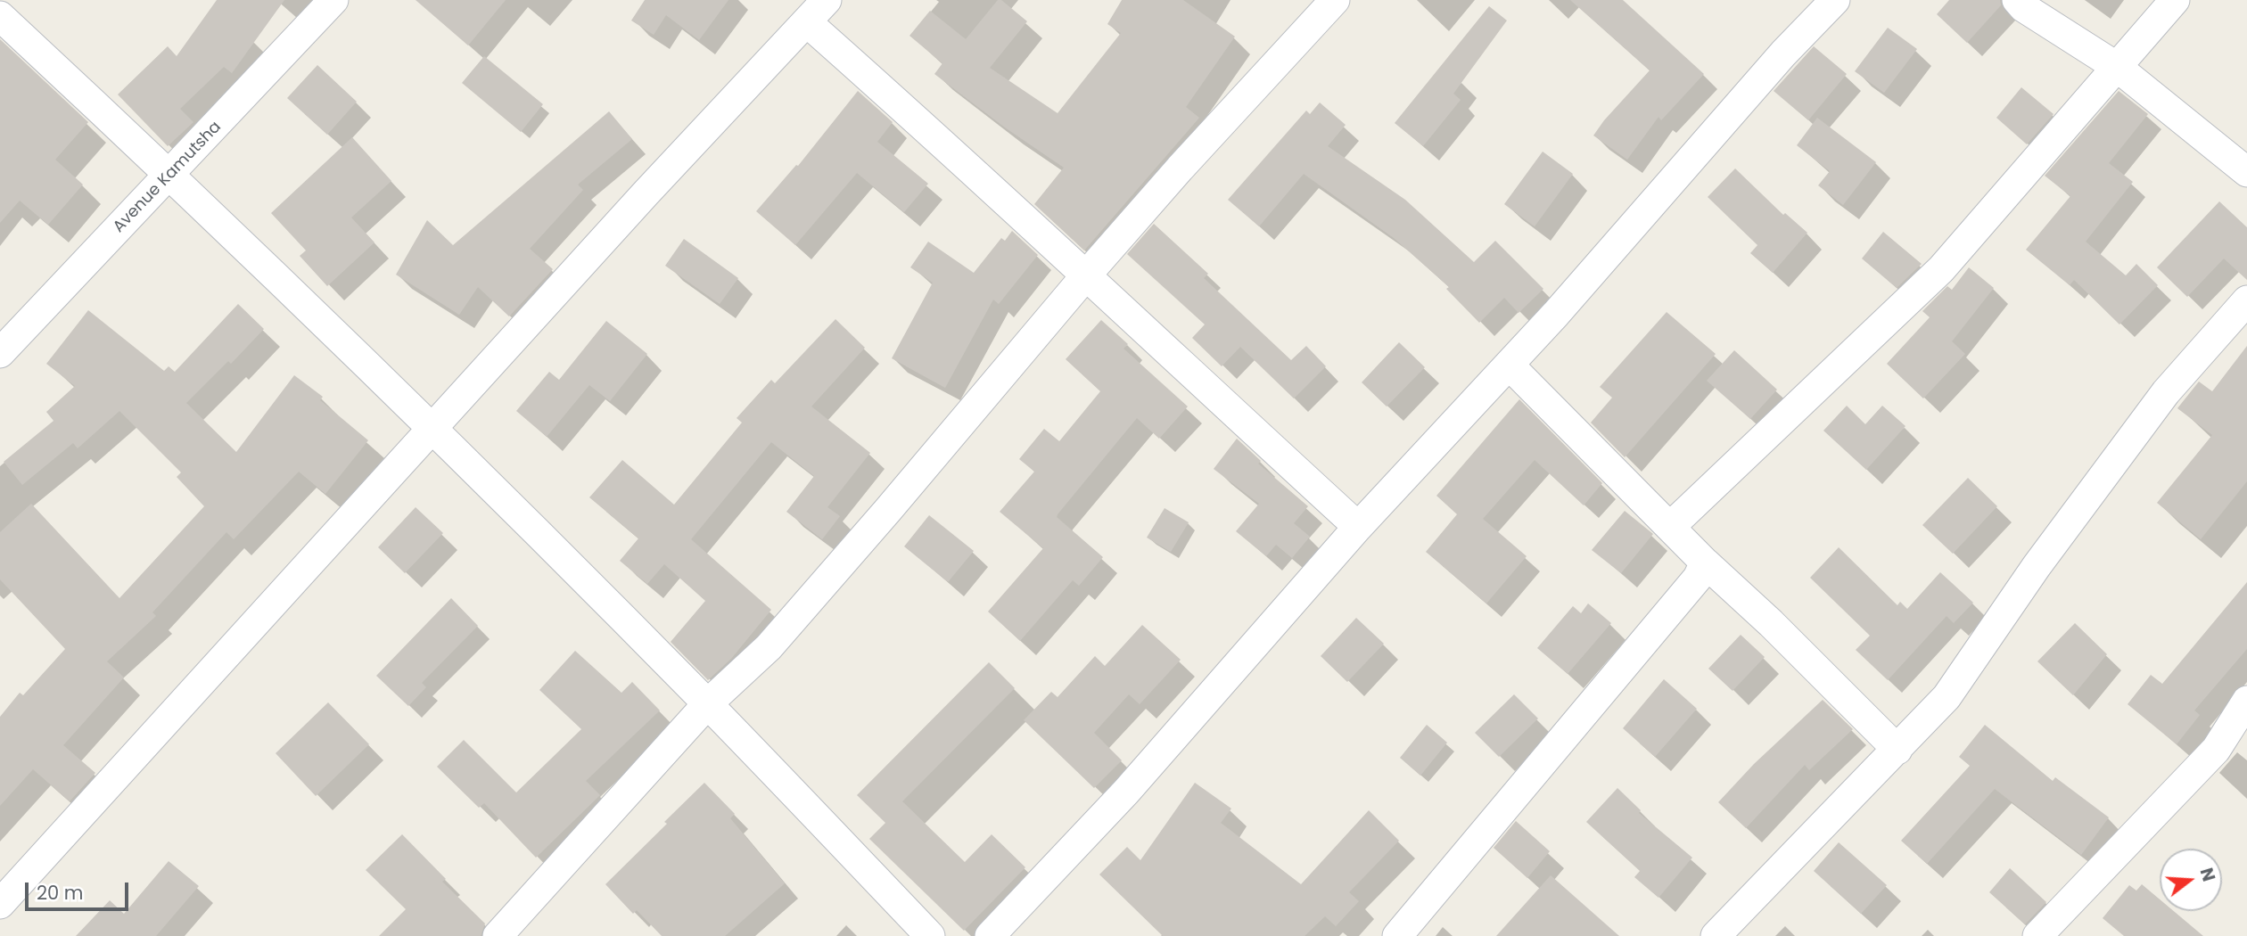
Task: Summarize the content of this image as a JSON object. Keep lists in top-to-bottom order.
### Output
{
  "streets": {
    "street": ["Avenue Kamutsha"]
  },
  "scale_bar": "20 m",
  "north": "right"
}
